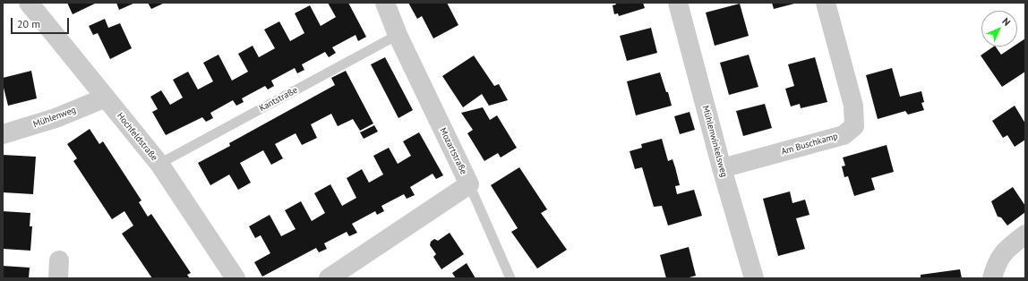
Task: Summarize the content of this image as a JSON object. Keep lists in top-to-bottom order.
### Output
{
  "streets": {
    "street": [
      "Mühlenweg",
      "Hochfeldstraße",
      "Mühlenwinkelsweg",
      "Am Buschkamp",
      "Mozartstraße"
    ],
    "lane": ["Kantstraße"]
  },
  "crossings": [
    ["Kantstraße", "Hochfeldstraße"],
    ["Kantstraße", "Mozartstraße"],
    ["Mühlenweg", "Hochfeldstraße"],
    ["Mühlenwinkelsweg", "Am Buschkamp"]
  ],
  "scale_bar": "20 m",
  "north": "top right"
}
